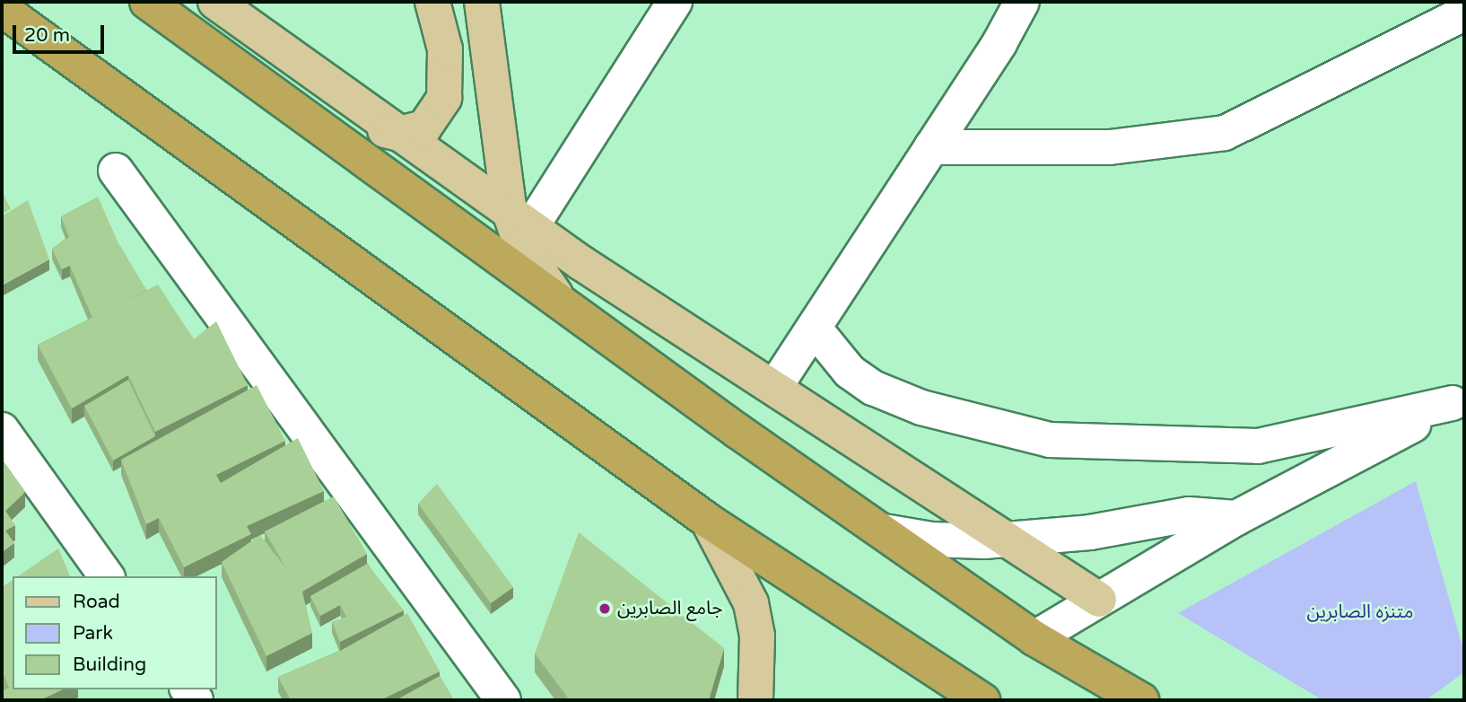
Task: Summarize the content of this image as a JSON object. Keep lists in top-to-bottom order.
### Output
{
  "parks": ["متنزه الصابرين"],
  "places": ["جامع الصابرين"],
  "legend": ["Road", "Park", "Building"],
  "scale_bar": "20 m"
}
